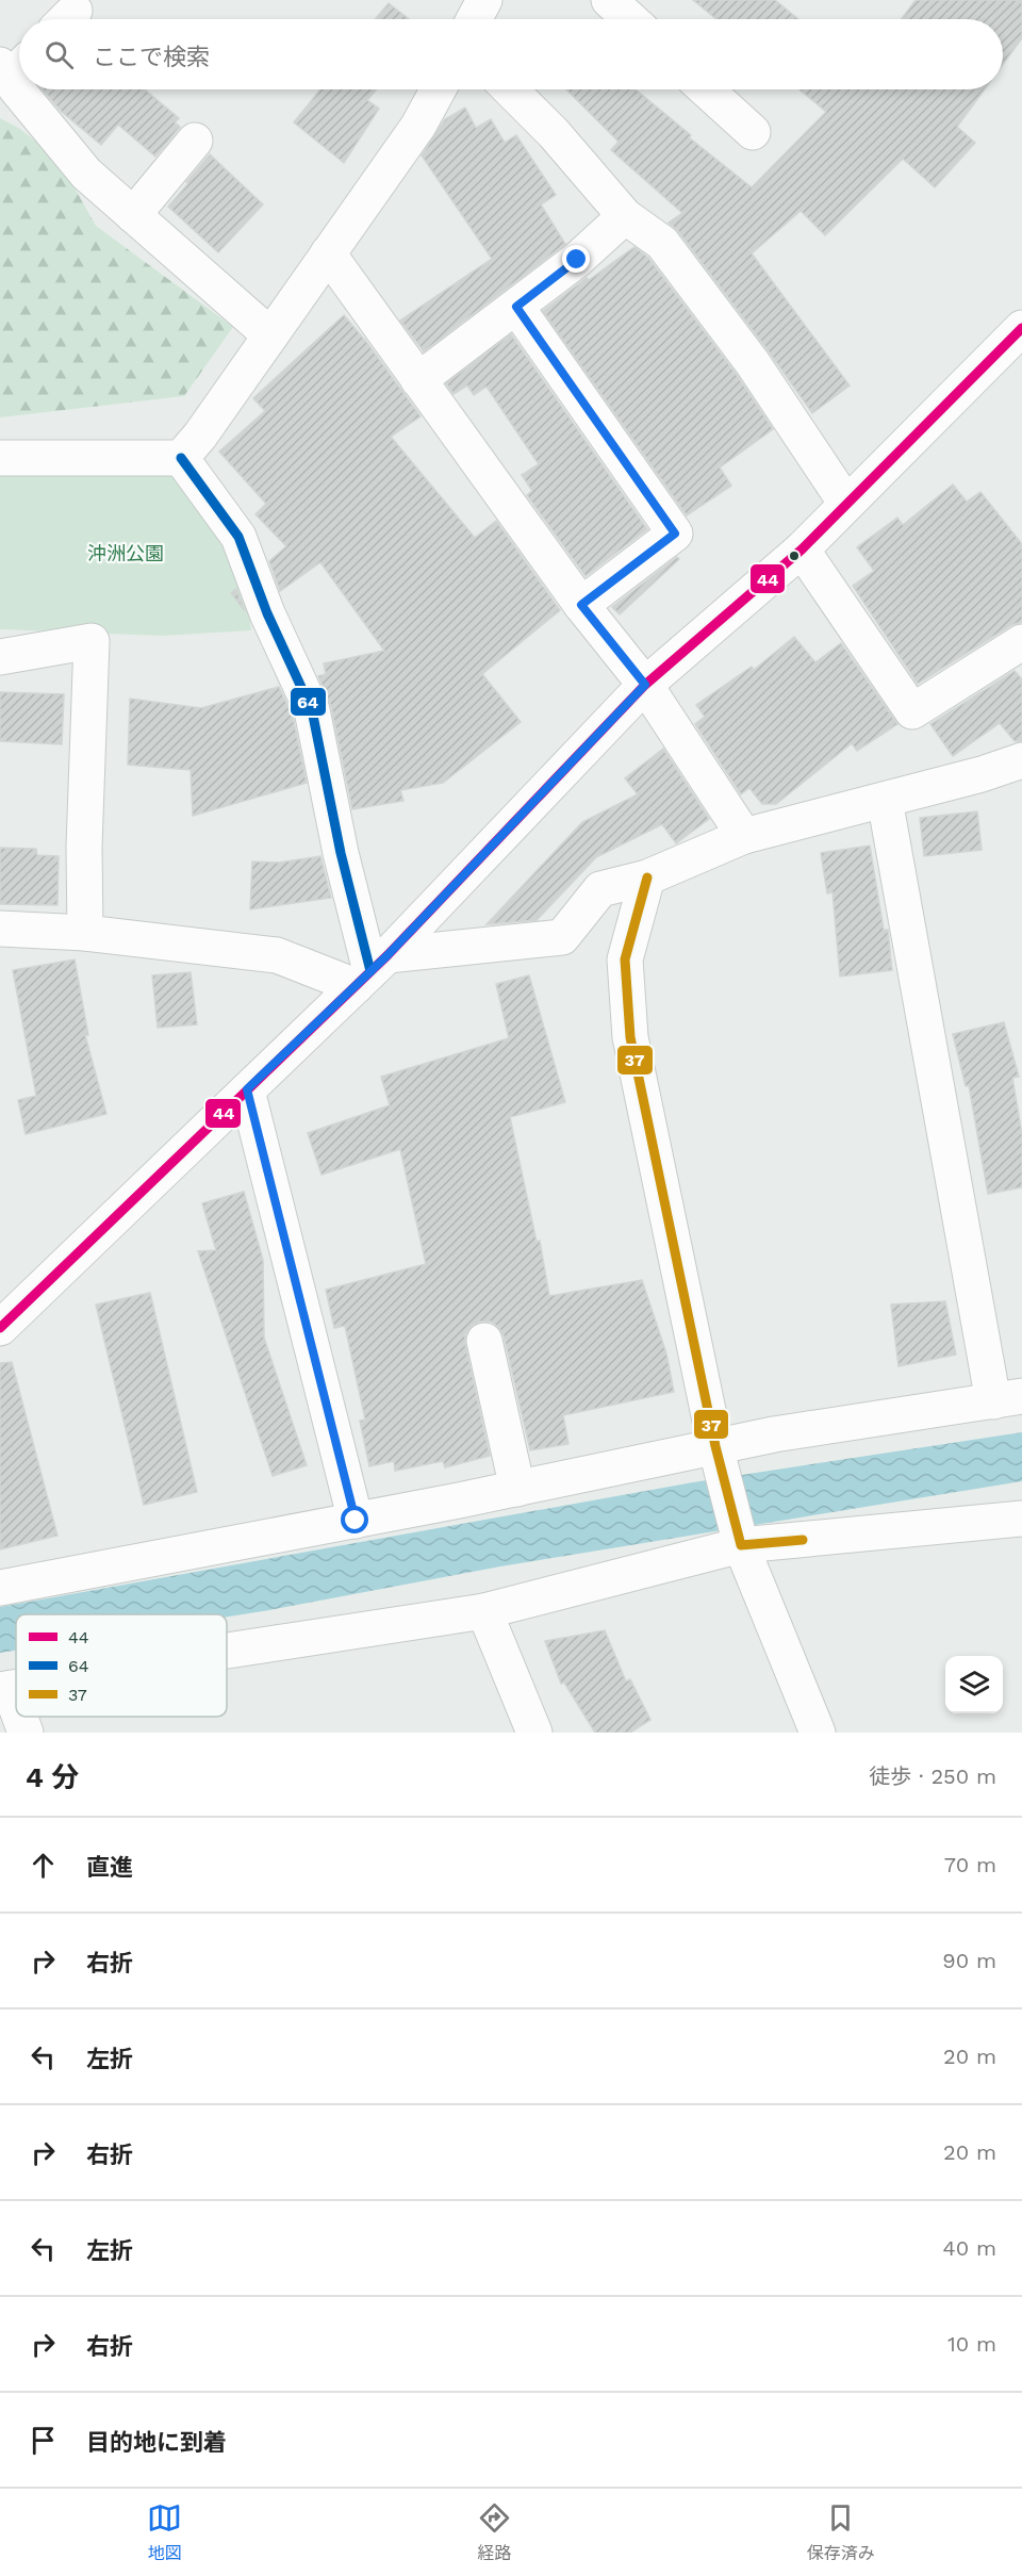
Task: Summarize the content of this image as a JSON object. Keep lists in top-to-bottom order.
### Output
{
  "parks": ["沖洲公園"],
  "lines": ["transit line 44", "transit line 64", "transit line 37"],
  "legend": ["44", "64", "37"],
  "page": {
    "search": "ここで検索",
    "heading": ["4 分", "徒歩 · 250 m"],
    "list": [
      ["直進", "70 m"],
      ["右折", "90 m"],
      ["左折", "20 m"],
      ["右折", "20 m"],
      ["左折", "40 m"],
      ["右折", "10 m"],
      "目的地に到着"
    ],
    "nav": ["地図", "経路", "保存済み"]
  }
}
